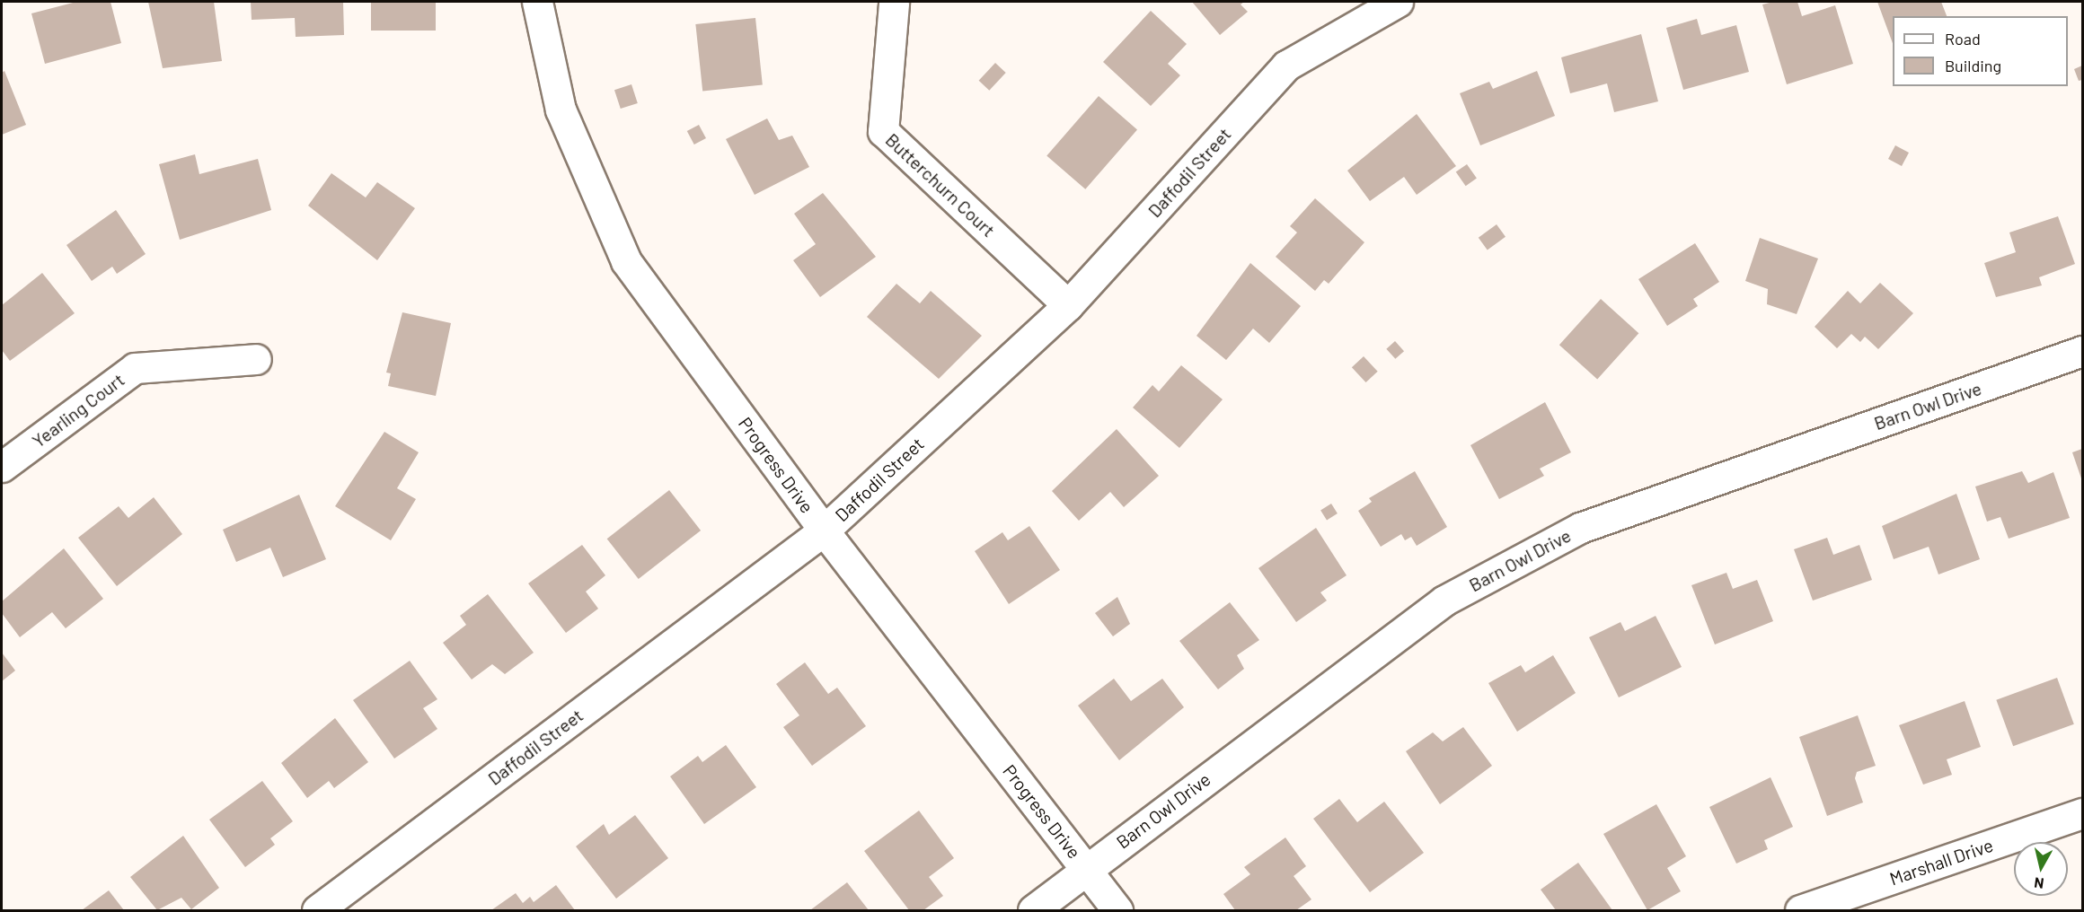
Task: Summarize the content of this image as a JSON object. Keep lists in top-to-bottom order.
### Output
{
  "streets": {
    "street": [
      "Daffodil Street",
      "Butterchurn Court",
      "Barn Owl Drive",
      "Yearling Court",
      "Progress Drive",
      "Marshall Drive"
    ]
  },
  "crossings": [
    ["Daffodil Street", "Butterchurn Court"],
    ["Daffodil Street", "Progress Drive"],
    ["Barn Owl Drive", "Progress Drive"]
  ],
  "legend": ["Road", "Building"],
  "north": "bottom"
}
